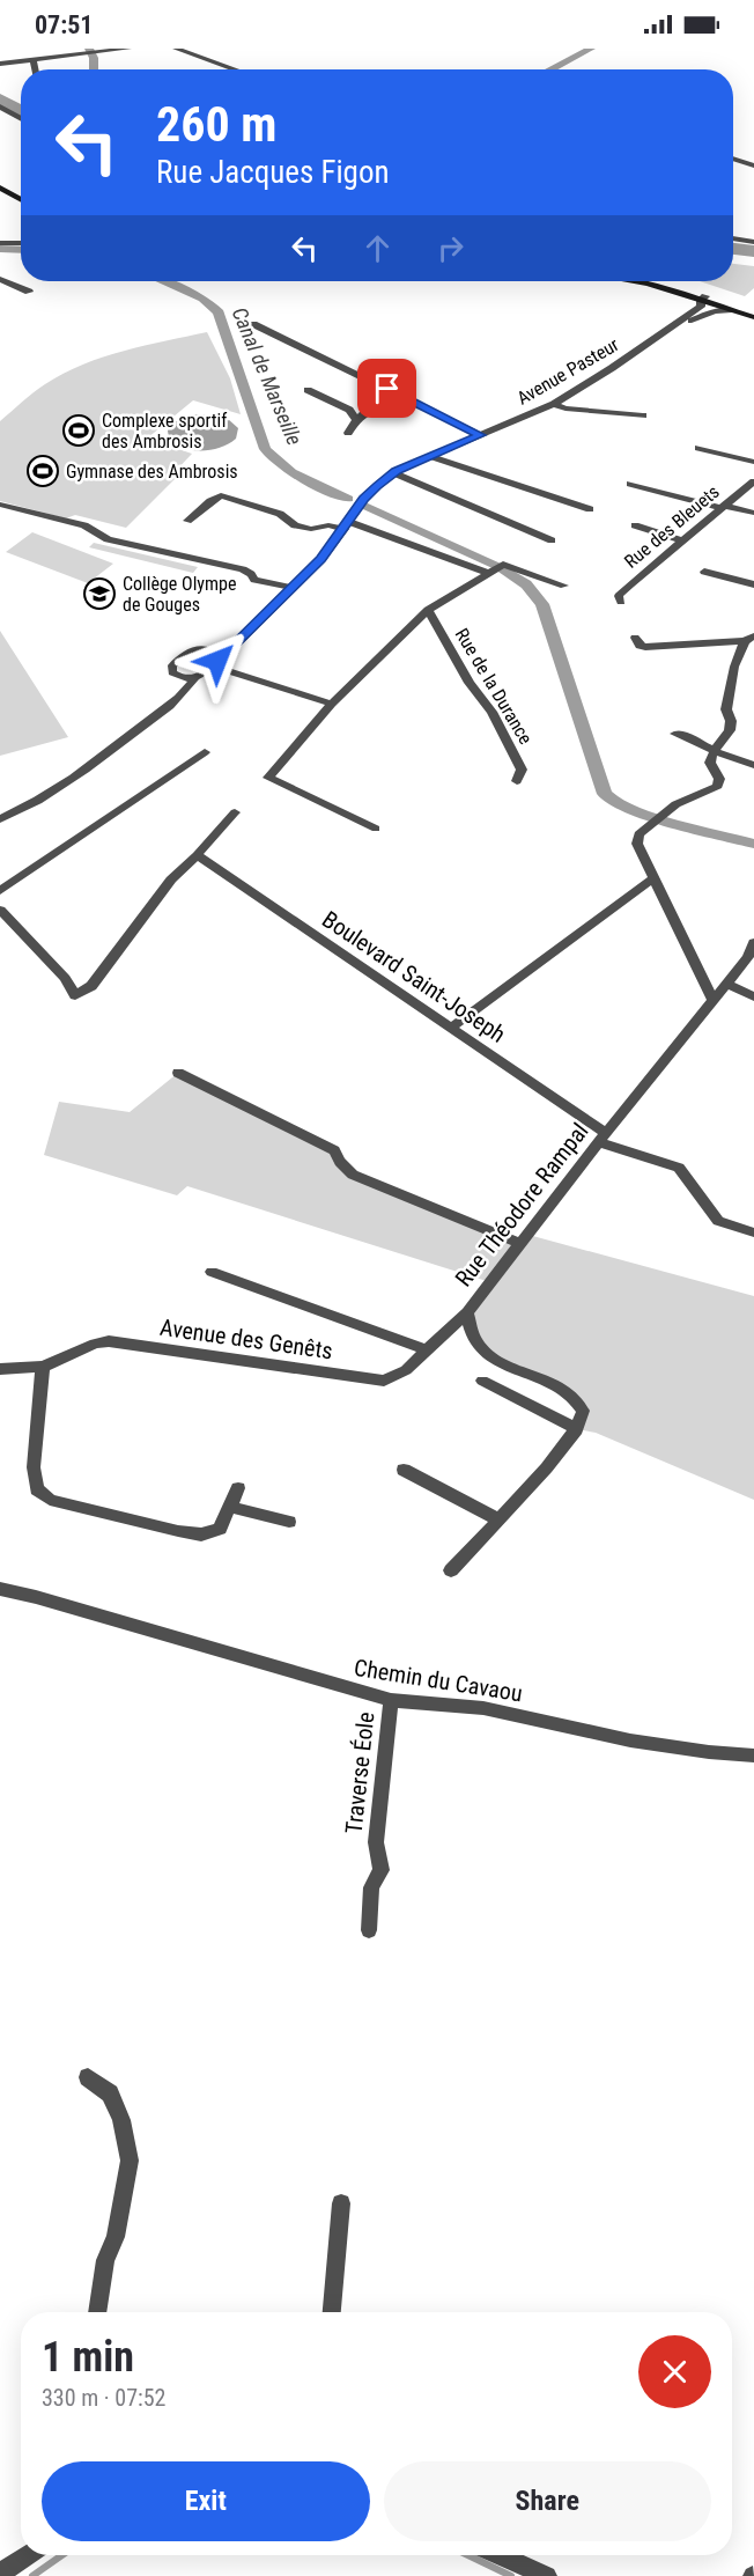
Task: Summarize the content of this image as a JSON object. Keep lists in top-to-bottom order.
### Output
{
  "streets": {
    "street": [
      "Avenue Pasteur",
      "Rue des Bleuets",
      "Rue de la Durance",
      "Boulevard Saint-Joseph",
      "Rue Théodore Rampal",
      "Avenue des Genêts",
      "Chemin du Cavaou",
      "Traverse Éole"
    ]
  },
  "crossings": [
    ["Boulevard Saint-Joseph", "Rue Théodore Rampal"],
    ["Rue Théodore Rampal", "Avenue des Genêts"],
    ["Chemin du Cavaou", "Traverse Éole"]
  ],
  "water": ["Canal de Marseille"],
  "places": {
    "sports": ["Complexe sportif des Ambrosis", "Gymnase des Ambrosis"],
    "school or university": ["Collège Olympe de Gouges"]
  },
  "page": {
    "status": "07:51",
    "turn": ["260 m", "Rue Jacques Figon"],
    "heading": ["1 min", "330 m · 07:52"],
    "buttons": ["Exit", "Share"]
  }
}
